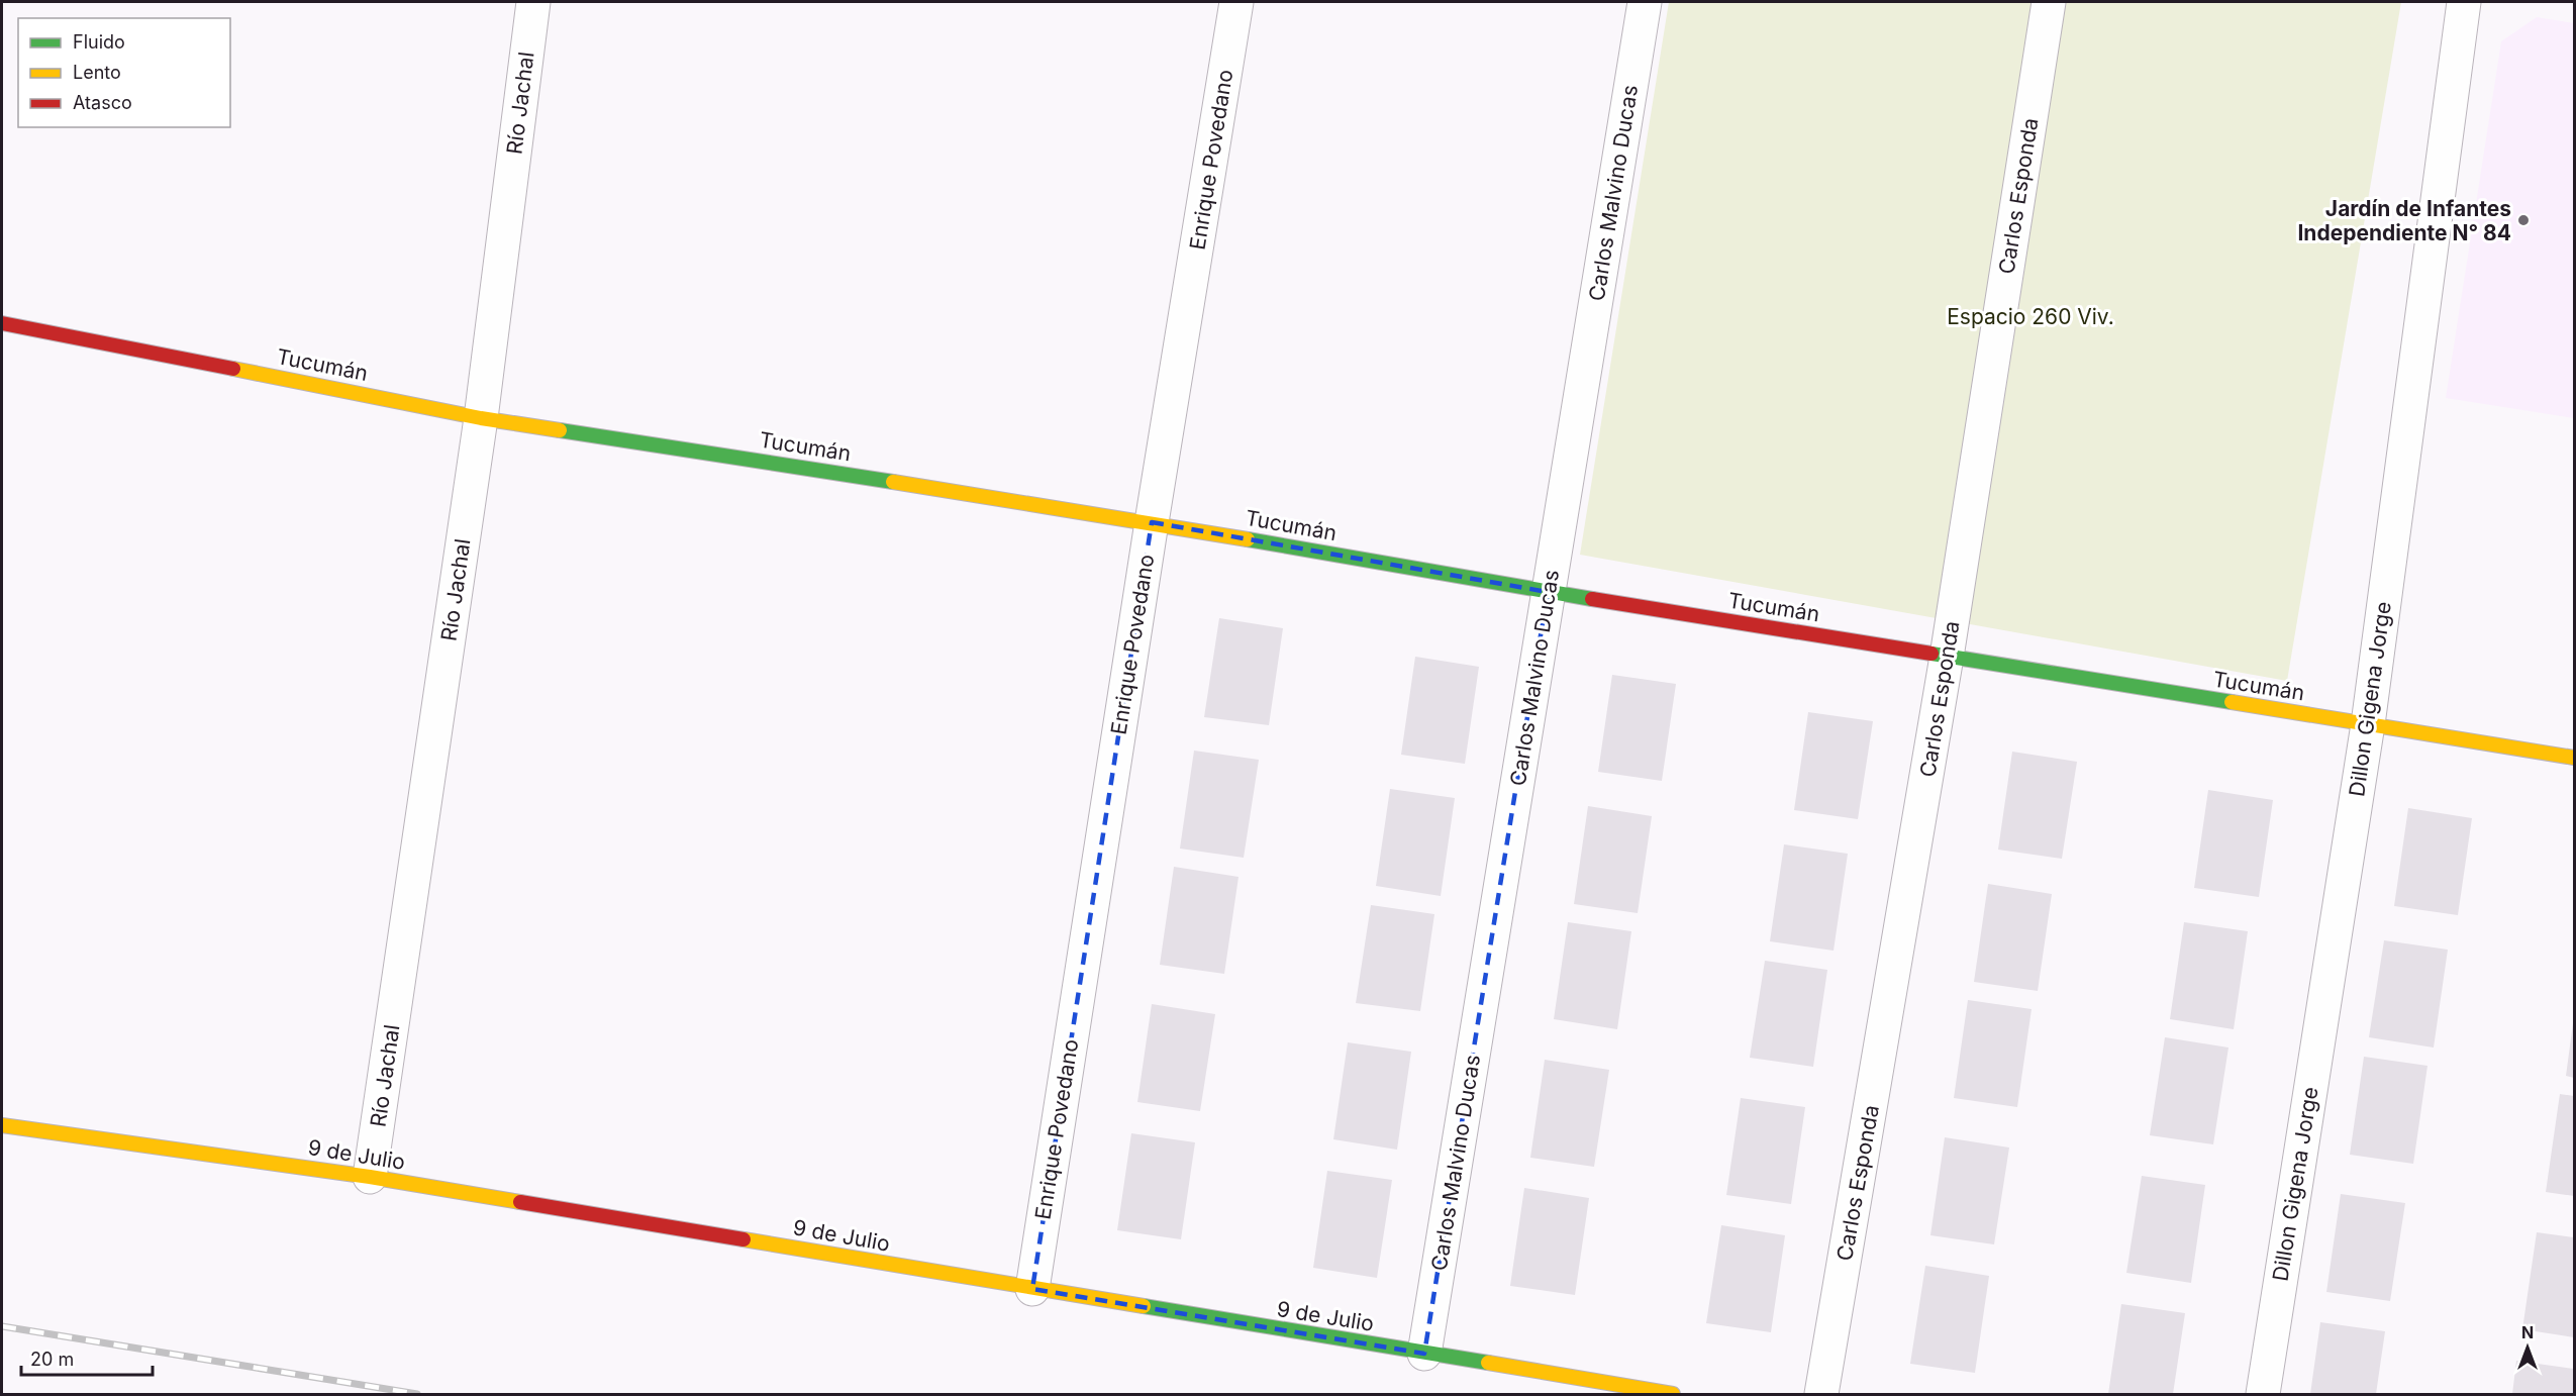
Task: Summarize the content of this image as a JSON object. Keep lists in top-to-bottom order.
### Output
{
  "streets": {
    "street": [
      "Río Jachal",
      "Enrique Povedano",
      "Carlos Malvino Ducas",
      "Carlos Esponda",
      "Tucumán",
      "Dillon Gigena Jorge",
      "9 de Julio"
    ]
  },
  "crossings": [
    ["Río Jachal", "Tucumán"],
    ["Río Jachal", "9 de Julio"],
    ["Enrique Povedano", "Tucumán"],
    ["Enrique Povedano", "9 de Julio"],
    ["Carlos Malvino Ducas", "Tucumán"],
    ["Carlos Malvino Ducas", "9 de Julio"],
    ["Carlos Esponda", "Tucumán"],
    ["Tucumán", "Dillon Gigena Jorge"]
  ],
  "parks": ["Espacio 260 Viv."],
  "places": ["Jardín de Infantes Independiente N° 84"],
  "legend": ["Fluido", "Lento", "Atasco"],
  "scale_bar": "20 m",
  "north": "top"
}
